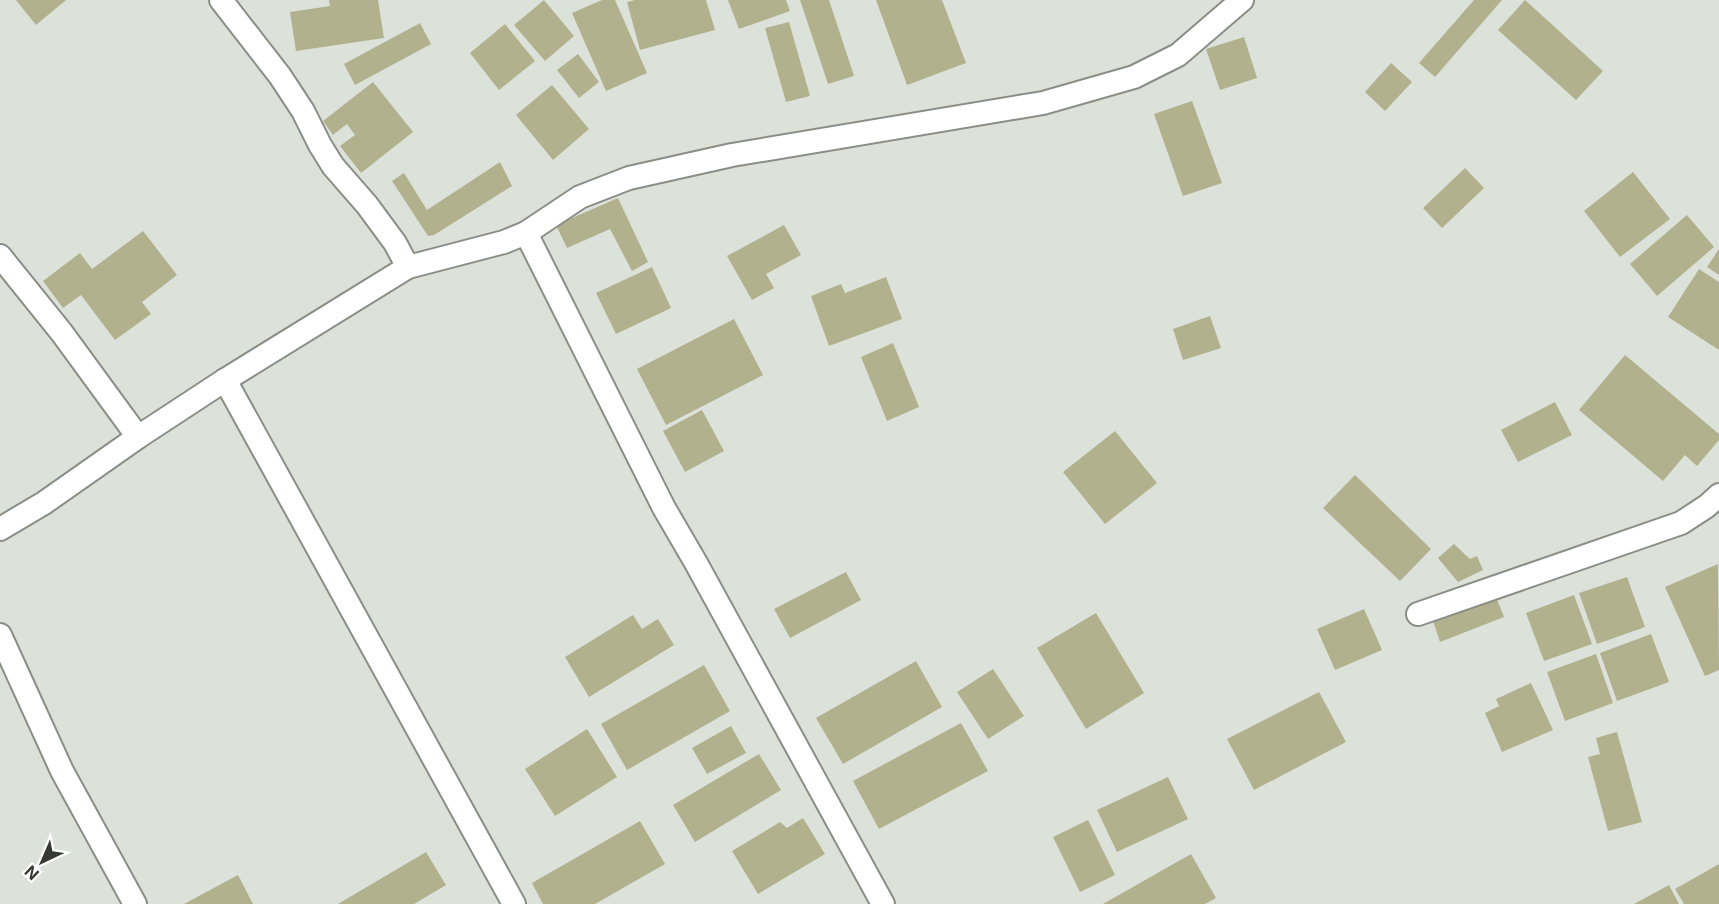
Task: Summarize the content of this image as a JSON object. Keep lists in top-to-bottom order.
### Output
{
  "north": "bottom left"
}
